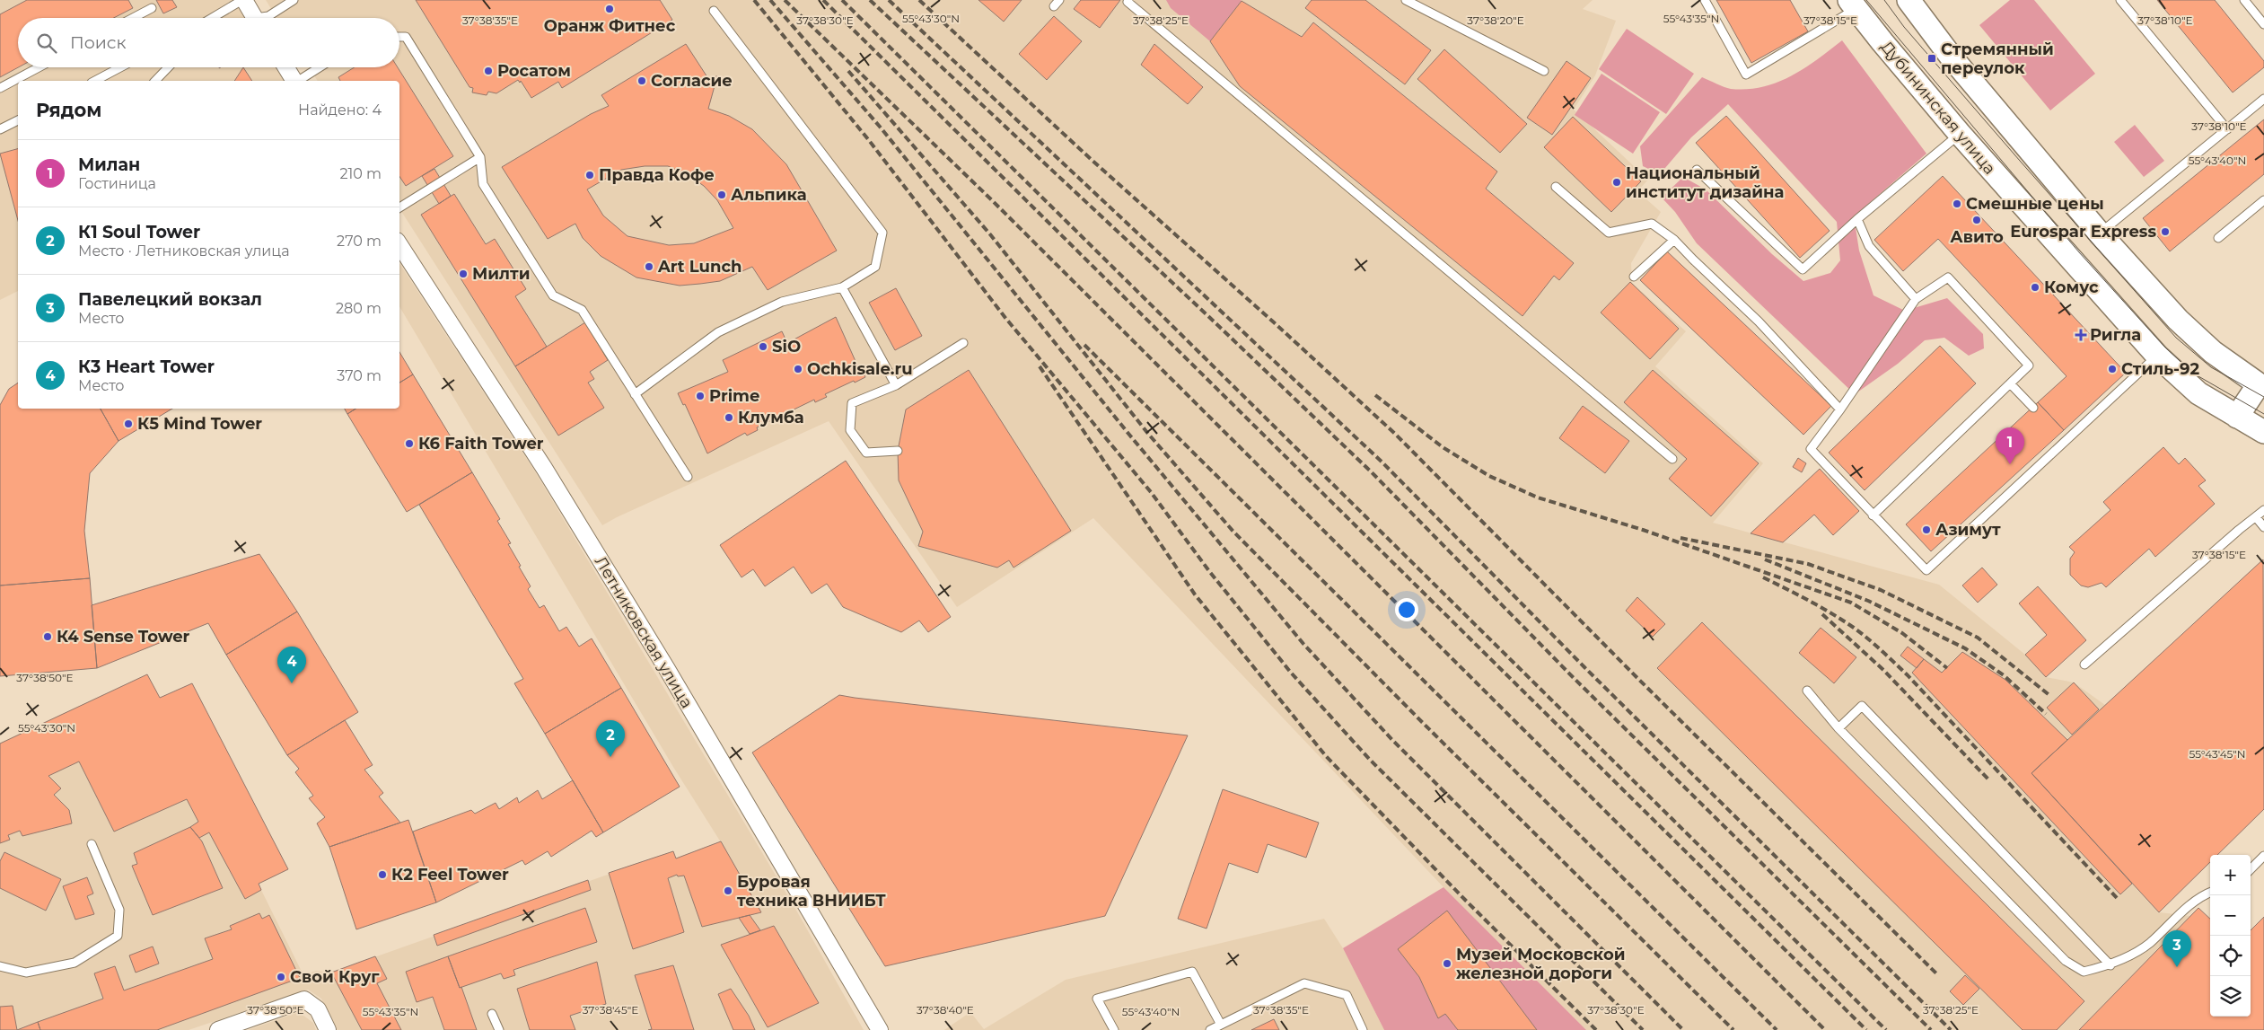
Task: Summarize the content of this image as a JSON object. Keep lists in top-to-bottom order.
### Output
{
  "streets": {
    "main road": ["Дубининская улица"],
    "street": ["Летниковская улица"]
  },
  "places": {
    "other": [
      "Оранж Фитнес",
      "Росатом",
      "Согласие",
      "Правда Кофе",
      "Национальный институт дизайна",
      "Альпика",
      "Смешные цены",
      "Авито",
      "Eurospar Express",
      "Art Lunch",
      "Милти",
      "Комус",
      "SiO",
      "Ochkisale.ru",
      "Стиль-92",
      "Prime",
      "Клумба",
      "К5 Mind Tower",
      "К6 Faith Tower",
      "Азимут",
      "К4 Sense Tower",
      "К2 Feel Tower",
      "Буровая техника ВНИИБТ",
      "Музей Московской железной дороги",
      "Свой Круг"
    ],
    "transit": ["Стремянный переулок"],
    "health": ["Ригла"]
  },
  "page": {
    "search": "Поиск",
    "heading": ["Рядом", "Найдено: 4"],
    "list": [
      {
        "mark": "1",
        "name": "Милан",
        "note": "Гостиница",
        "value": "210 m"
      },
      {
        "mark": "2",
        "name": "К1 Soul Tower",
        "note": "Место · Летниковская улица",
        "value": "270 m"
      },
      {
        "mark": "3",
        "name": "Павелецкий вокзал",
        "note": "Место",
        "value": "280 m"
      },
      {
        "mark": "4",
        "name": "К3 Heart Tower",
        "note": "Место",
        "value": "370 m"
      }
    ],
    "pins": [
      "1",
      "4",
      "2",
      "3"
    ],
    "map_buttons": ["+", "−"]
  },
  "coordinates": [
    "55°43'30\"N",
    "55°43'35\"N",
    "37°38'35\"E",
    "37°38'30\"E",
    "37°38'25\"E",
    "37°38'20\"E",
    "37°38'15\"E",
    "37°38'10\"E",
    "55°43'40\"N",
    "37°38'50\"E",
    "55°43'45\"N",
    "37°38'45\"E",
    "37°38'40\"E"
  ]
}
